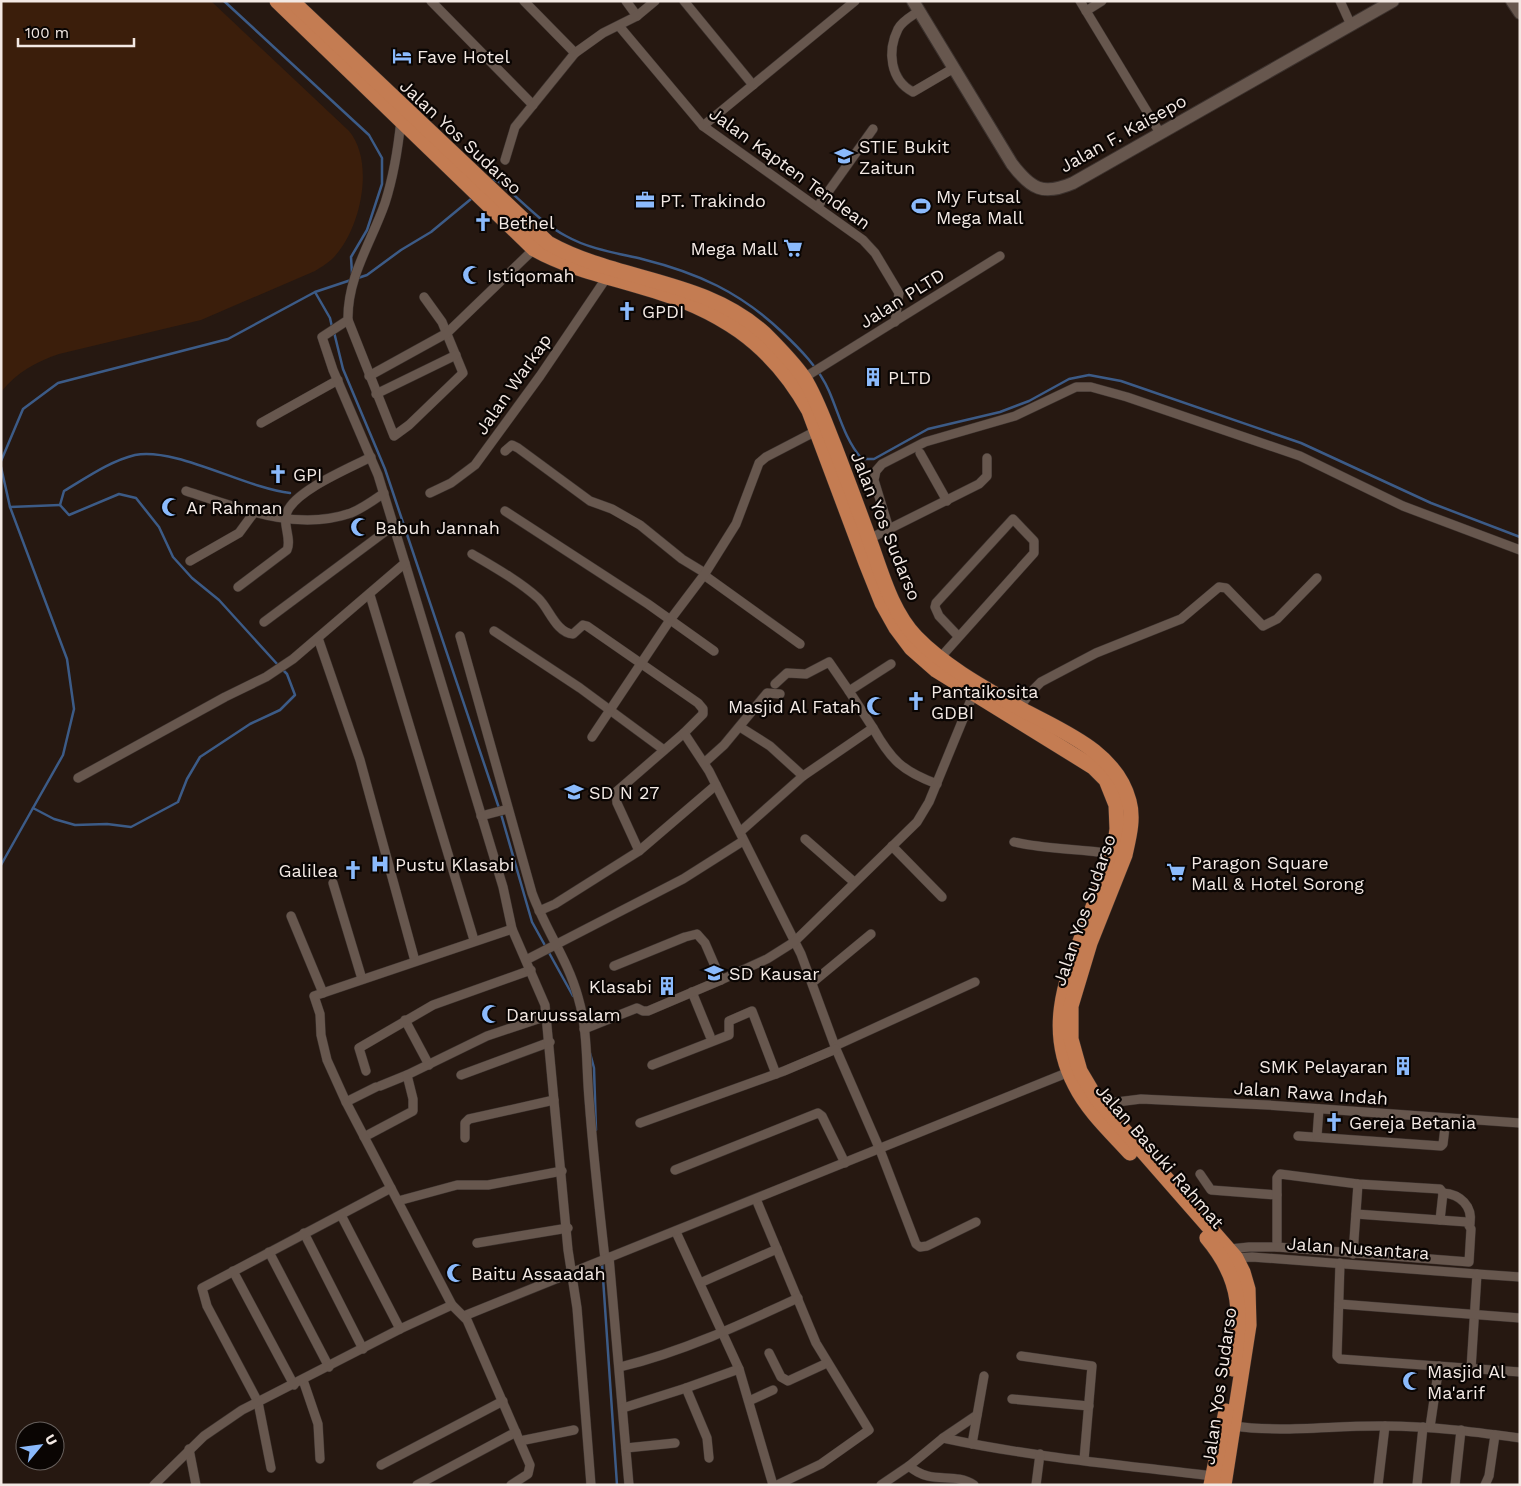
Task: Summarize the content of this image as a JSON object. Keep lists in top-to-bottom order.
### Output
{
  "streets": {
    "highway": ["Jalan Yos Sudarso", "Jalan Basuki Rahmat"],
    "street": [
      "Jalan F. Kaisepo",
      "Jalan Kapten Tendean",
      "Jalan PLTD",
      "Jalan Warkap",
      "Jalan Rawa Indah",
      "Jalan Nusantara"
    ]
  },
  "crossings": [
    ["Jalan Yos Sudarso", "Jalan PLTD"],
    ["Jalan Yos Sudarso", "Jalan Rawa Indah"],
    ["Jalan Yos Sudarso", "Jalan Basuki Rahmat"],
    ["Jalan Yos Sudarso", "Jalan Nusantara"],
    ["Jalan Kapten Tendean", "Jalan PLTD"],
    ["Jalan PLTD", "Jalan Basuki Rahmat"],
    ["Jalan Warkap", "Jalan Basuki Rahmat"]
  ],
  "places": {
    "hotel": ["Fave Hotel"],
    "school or university": ["STIE Bukit Zaitun", "SD N 27", "SD Kausar"],
    "office": ["PT. Trakindo"],
    "sports": ["My Futsal Mega Mall"],
    "church": [
      "Bethel",
      "GPDI",
      "GPI",
      "Pantaikosita GDBI",
      "Galilea",
      "Gereja Betania"
    ],
    "supermarket": ["Mega Mall", "Paragon Square Mall & Hotel Sorong"],
    "mosque": [
      "Istiqomah",
      "Ar Rahman",
      "Babuh Jannah",
      "Masjid Al Fatah",
      "Daruussalam",
      "Baitu Assaadah",
      "Masjid Al Ma'arif"
    ],
    "building": ["PLTD", "Klasabi", "SMK Pelayaran"],
    "hospital": ["Pustu Klasabi"]
  },
  "scale_bar": "100 m",
  "north": "top right"
}
